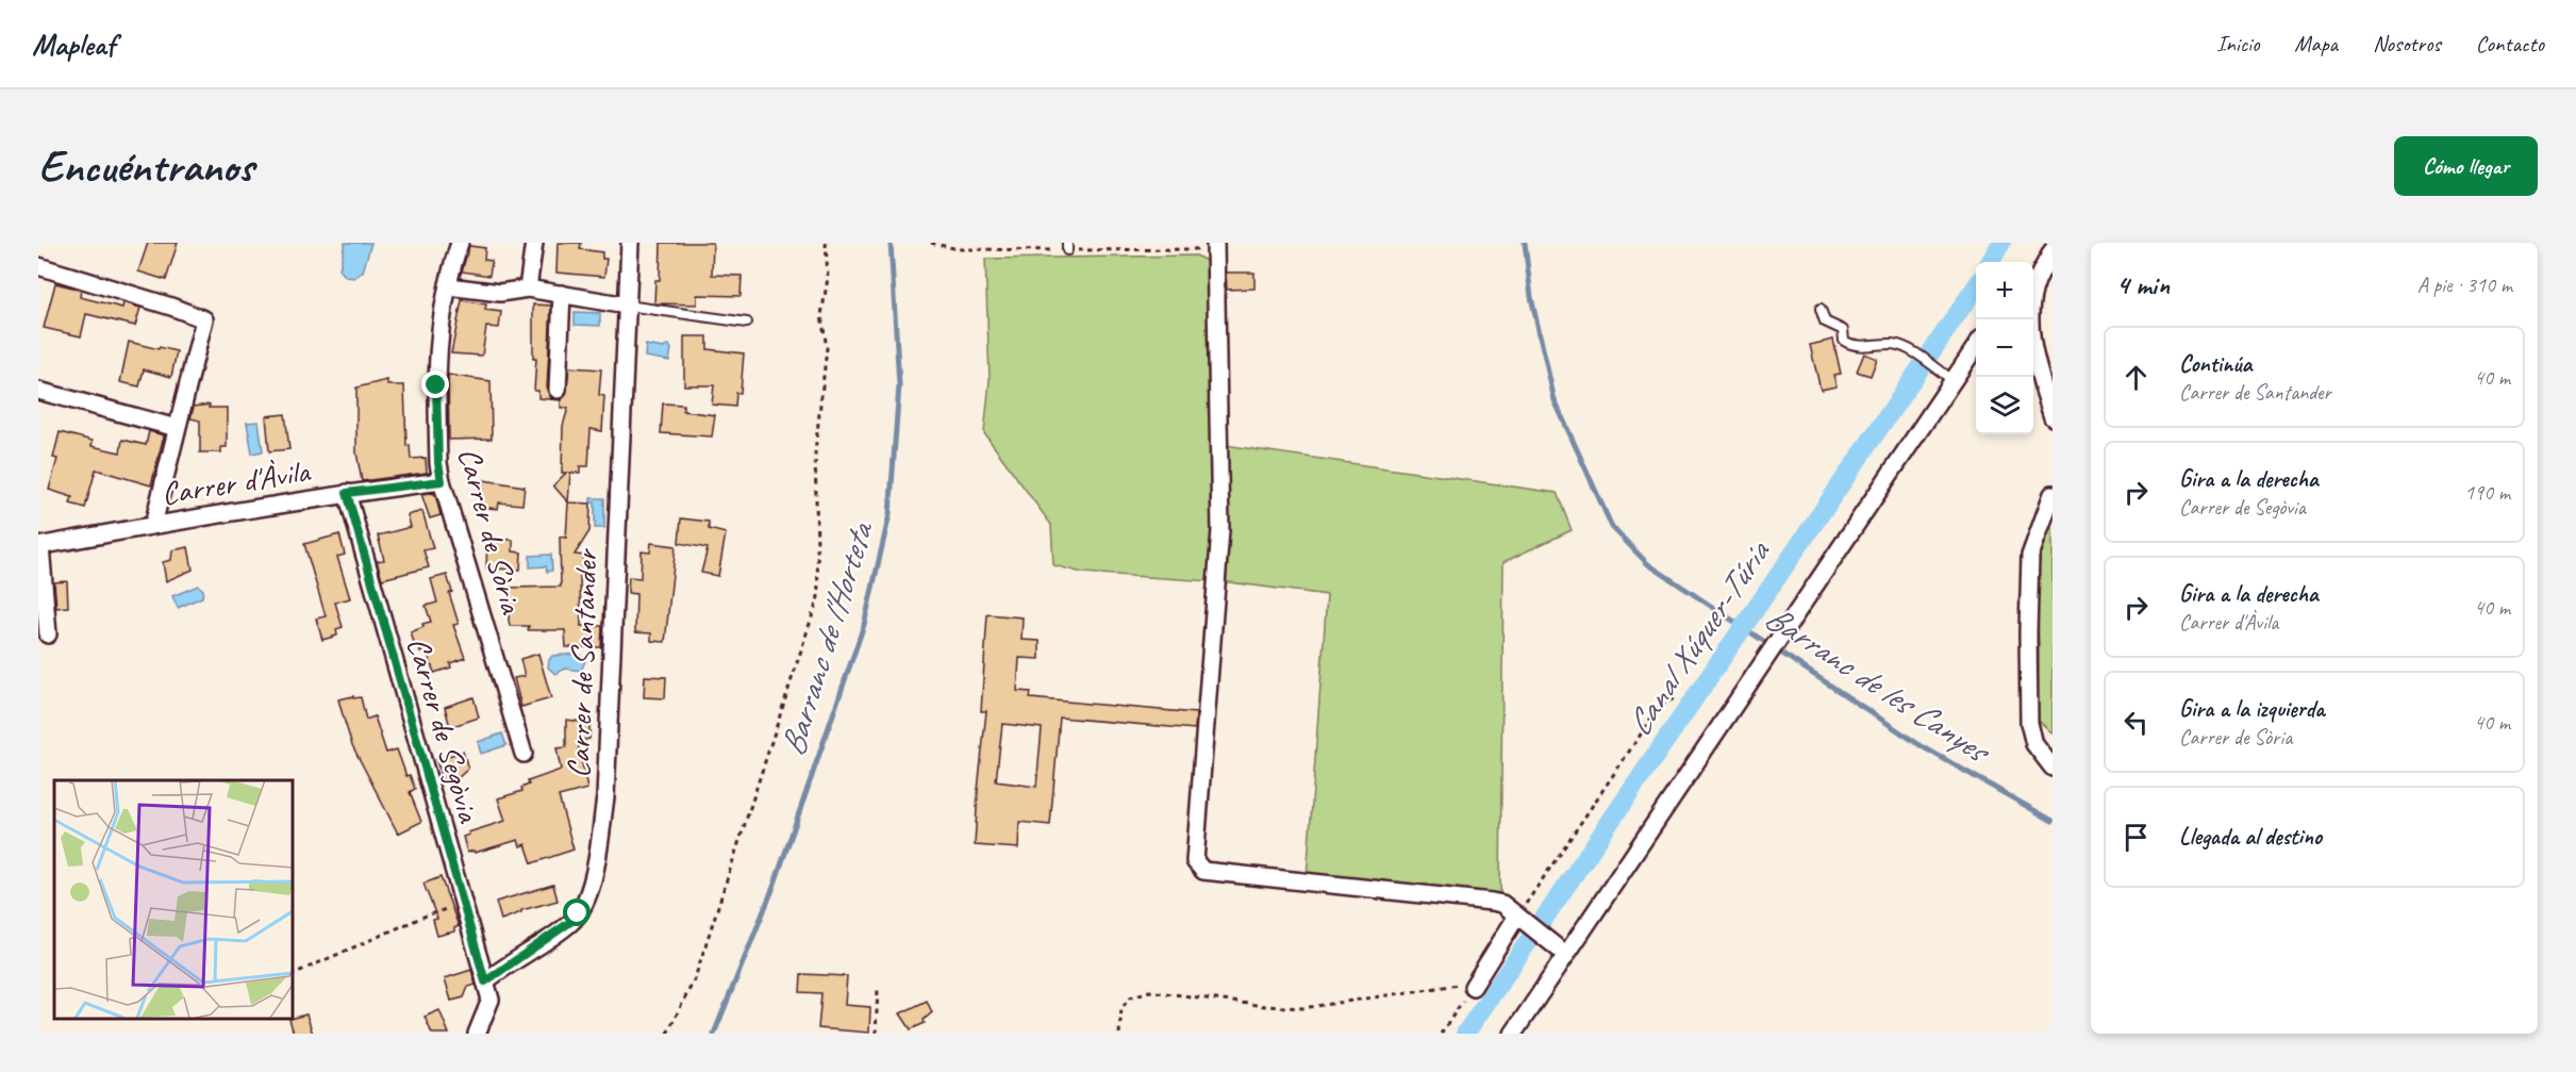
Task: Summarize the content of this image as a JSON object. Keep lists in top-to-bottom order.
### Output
{
  "streets": {
    "street": [
      "Carrer d'Àvila",
      "Carrer de Sòria",
      "Carrer de Santander",
      "Carrer de Segòvia"
    ]
  },
  "crossings": [
    ["Carrer d'Àvila", "Carrer de Sòria"],
    ["Carrer d'Àvila", "Carrer de Segòvia"],
    ["Carrer de Santander", "Carrer de Segòvia"]
  ],
  "water": ["Canal Xúquer-Túria", "Barranc de l'Horteta", "Barranc de les Canyes"],
  "page": {
    "header": "Mapleaf",
    "nav": [
      "Inicio",
      "Mapa",
      "Nosotros",
      "Contacto"
    ],
    "buttons": "Cómo llegar",
    "title": "Encuéntranos",
    "heading": ["4 min", "A pie · 310 m"],
    "map_buttons": ["+", "−"],
    "list": [
      ["Continúa", "Carrer de Santander", "40 m"],
      ["Gira a la derecha", "Carrer de Segòvia", "190 m"],
      ["Gira a la derecha", "Carrer d'Àvila", "40 m"],
      ["Gira a la izquierda", "Carrer de Sòria", "40 m"],
      "Llegada al destino"
    ]
  }
}
